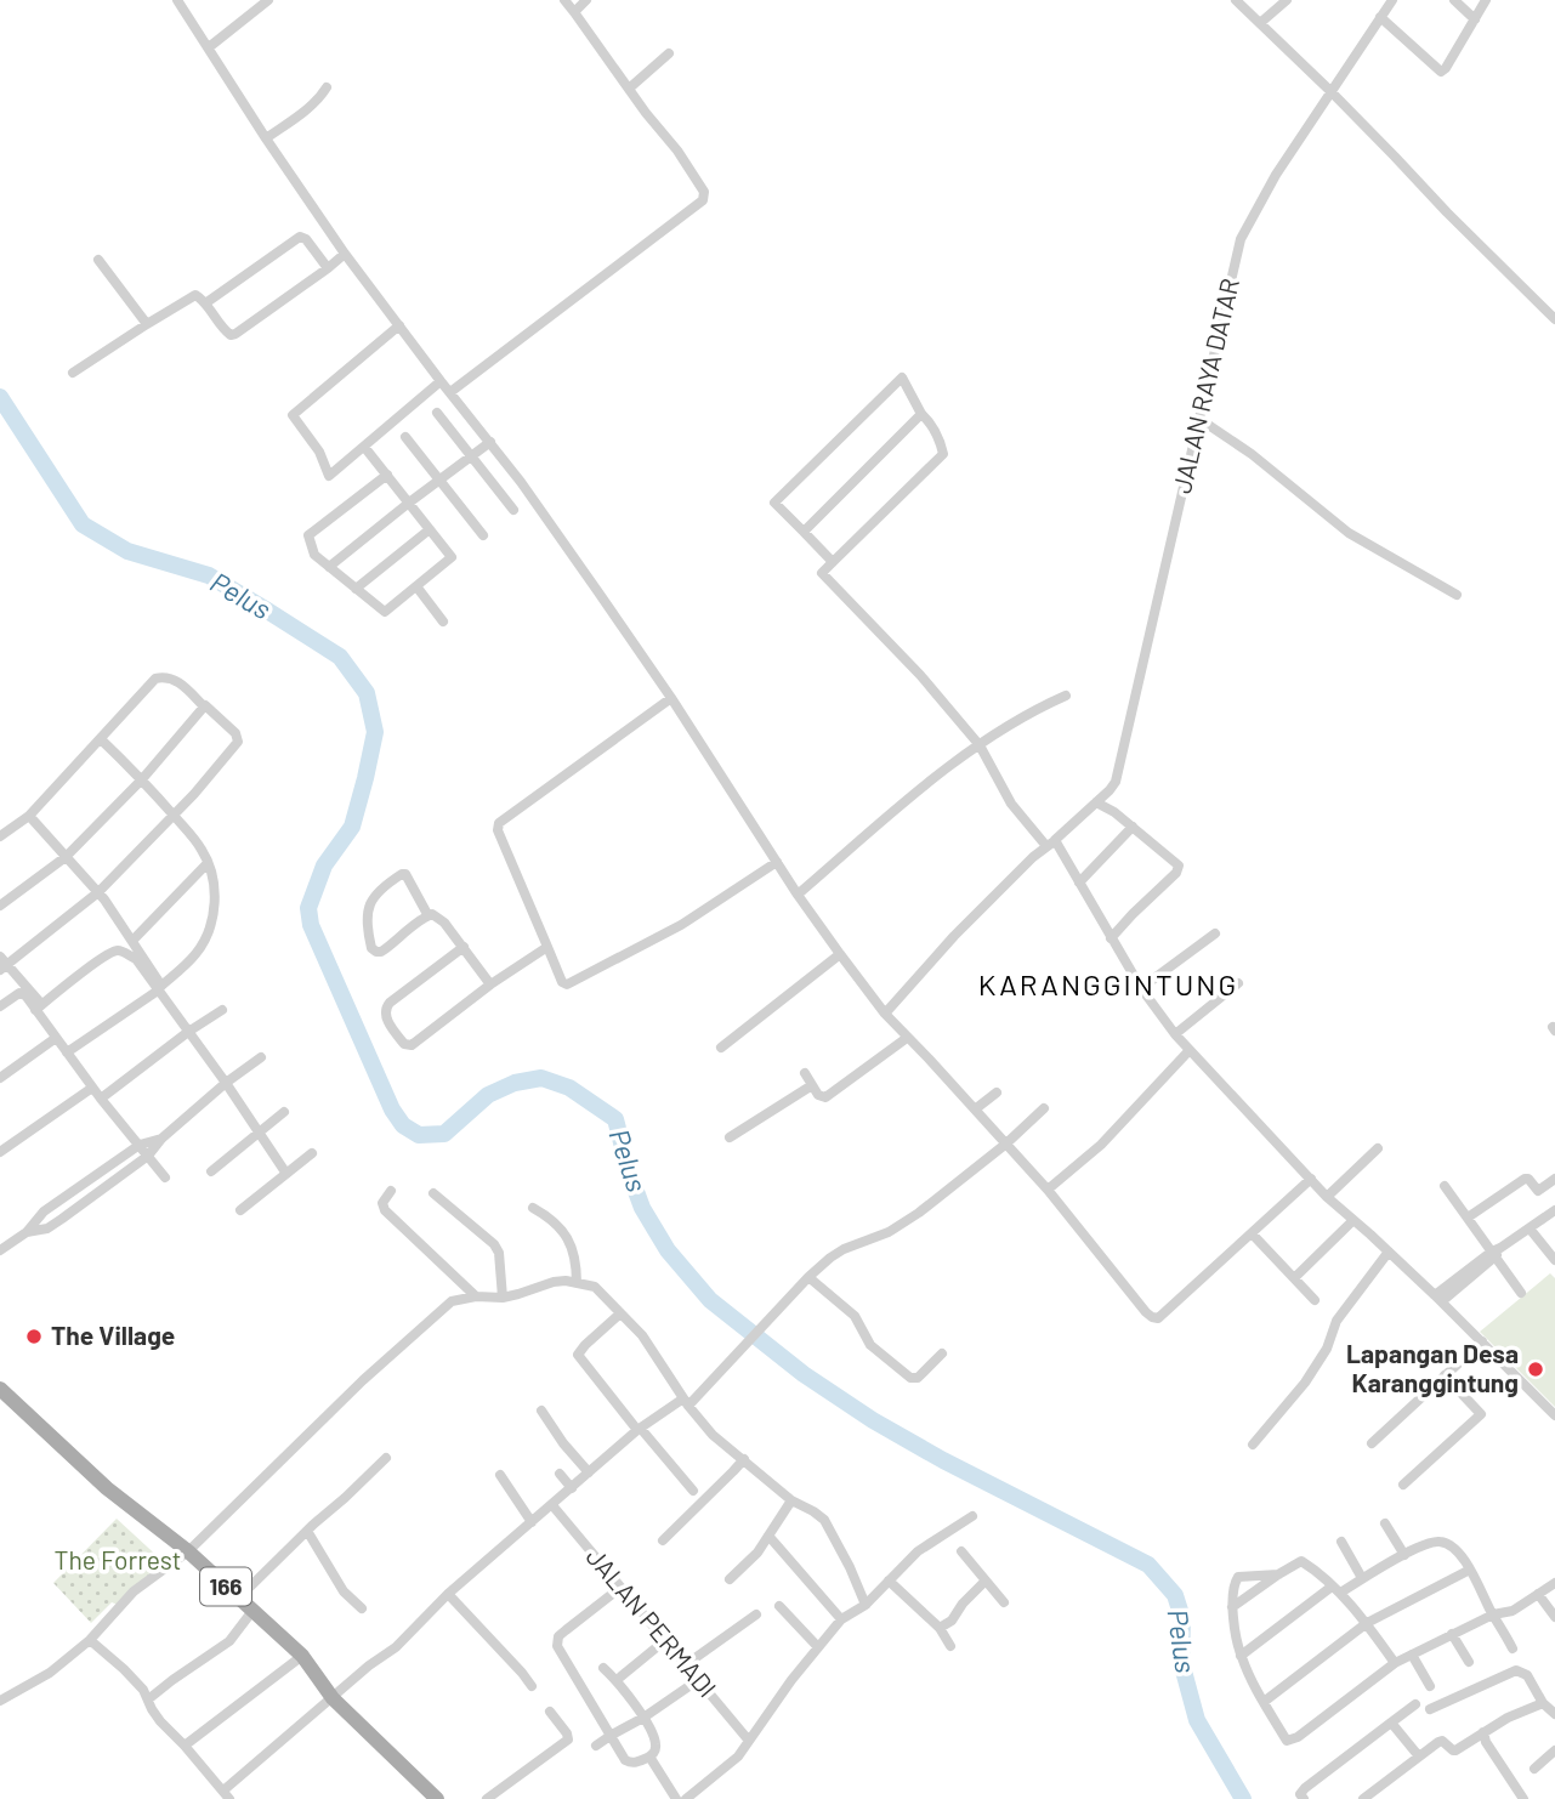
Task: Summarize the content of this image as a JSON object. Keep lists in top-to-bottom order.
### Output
{
  "streets": {
    "main road": ["166"],
    "street": ["JALAN RAYA DATAR", "JALAN PERMADI"]
  },
  "districts": ["KARANGGINTUNG"],
  "water": ["Pelus"],
  "parks": ["The Forrest"],
  "places": ["The Village", "Lapangan Desa Karanggintung"]
}
